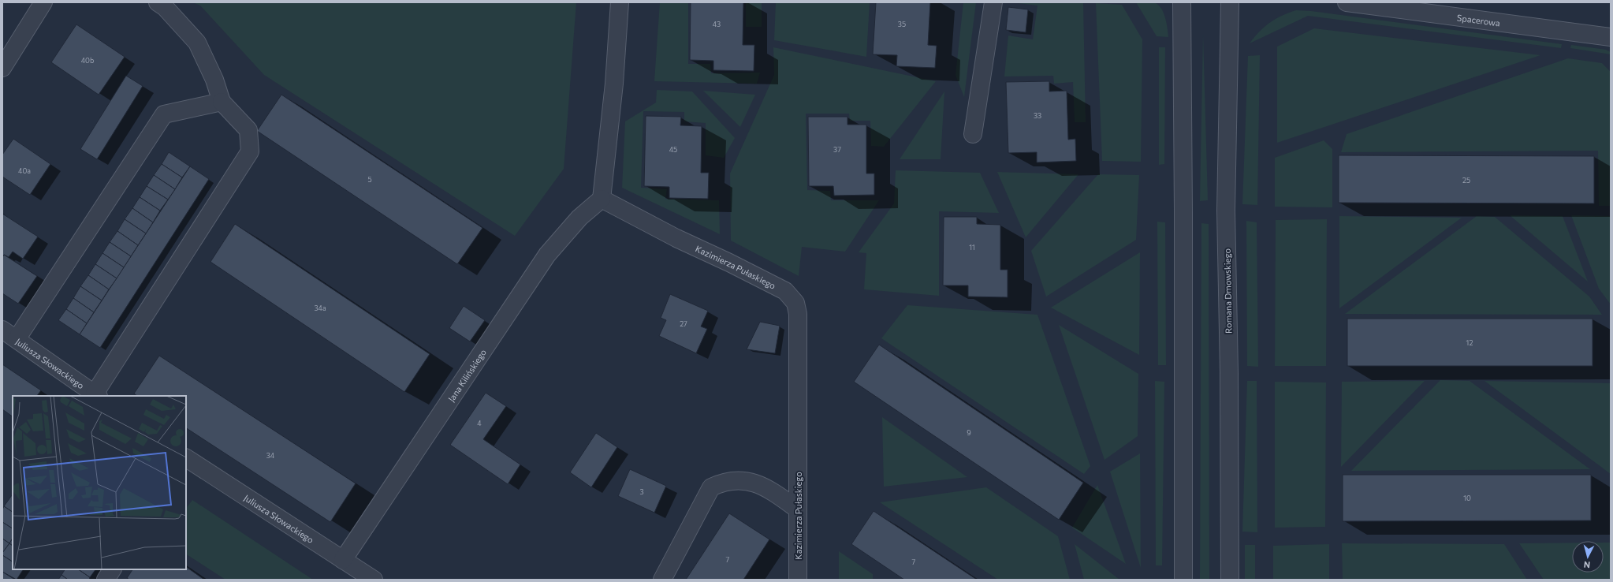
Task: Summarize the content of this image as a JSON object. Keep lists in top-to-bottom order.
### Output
{
  "streets": {
    "street": [
      "Spacerowa",
      "Kazimierza Pułaskiego",
      "Romana Dmowskiego",
      "Juliusza Słowackiego",
      "Jana Kilińskiego"
    ]
  },
  "crossings": [
    ["Kazimierza Pułaskiego", "Jana Kilińskiego"],
    ["Juliusza Słowackiego", "Jana Kilińskiego"]
  ],
  "house_numbers": [
    "43",
    "35",
    "40b",
    "33",
    "45",
    "37",
    "40a",
    "5",
    "25",
    "11",
    "34a",
    "27",
    "12",
    "4",
    "9",
    "34",
    "3",
    "10",
    "7",
    "7"
  ],
  "north": "bottom"
}
